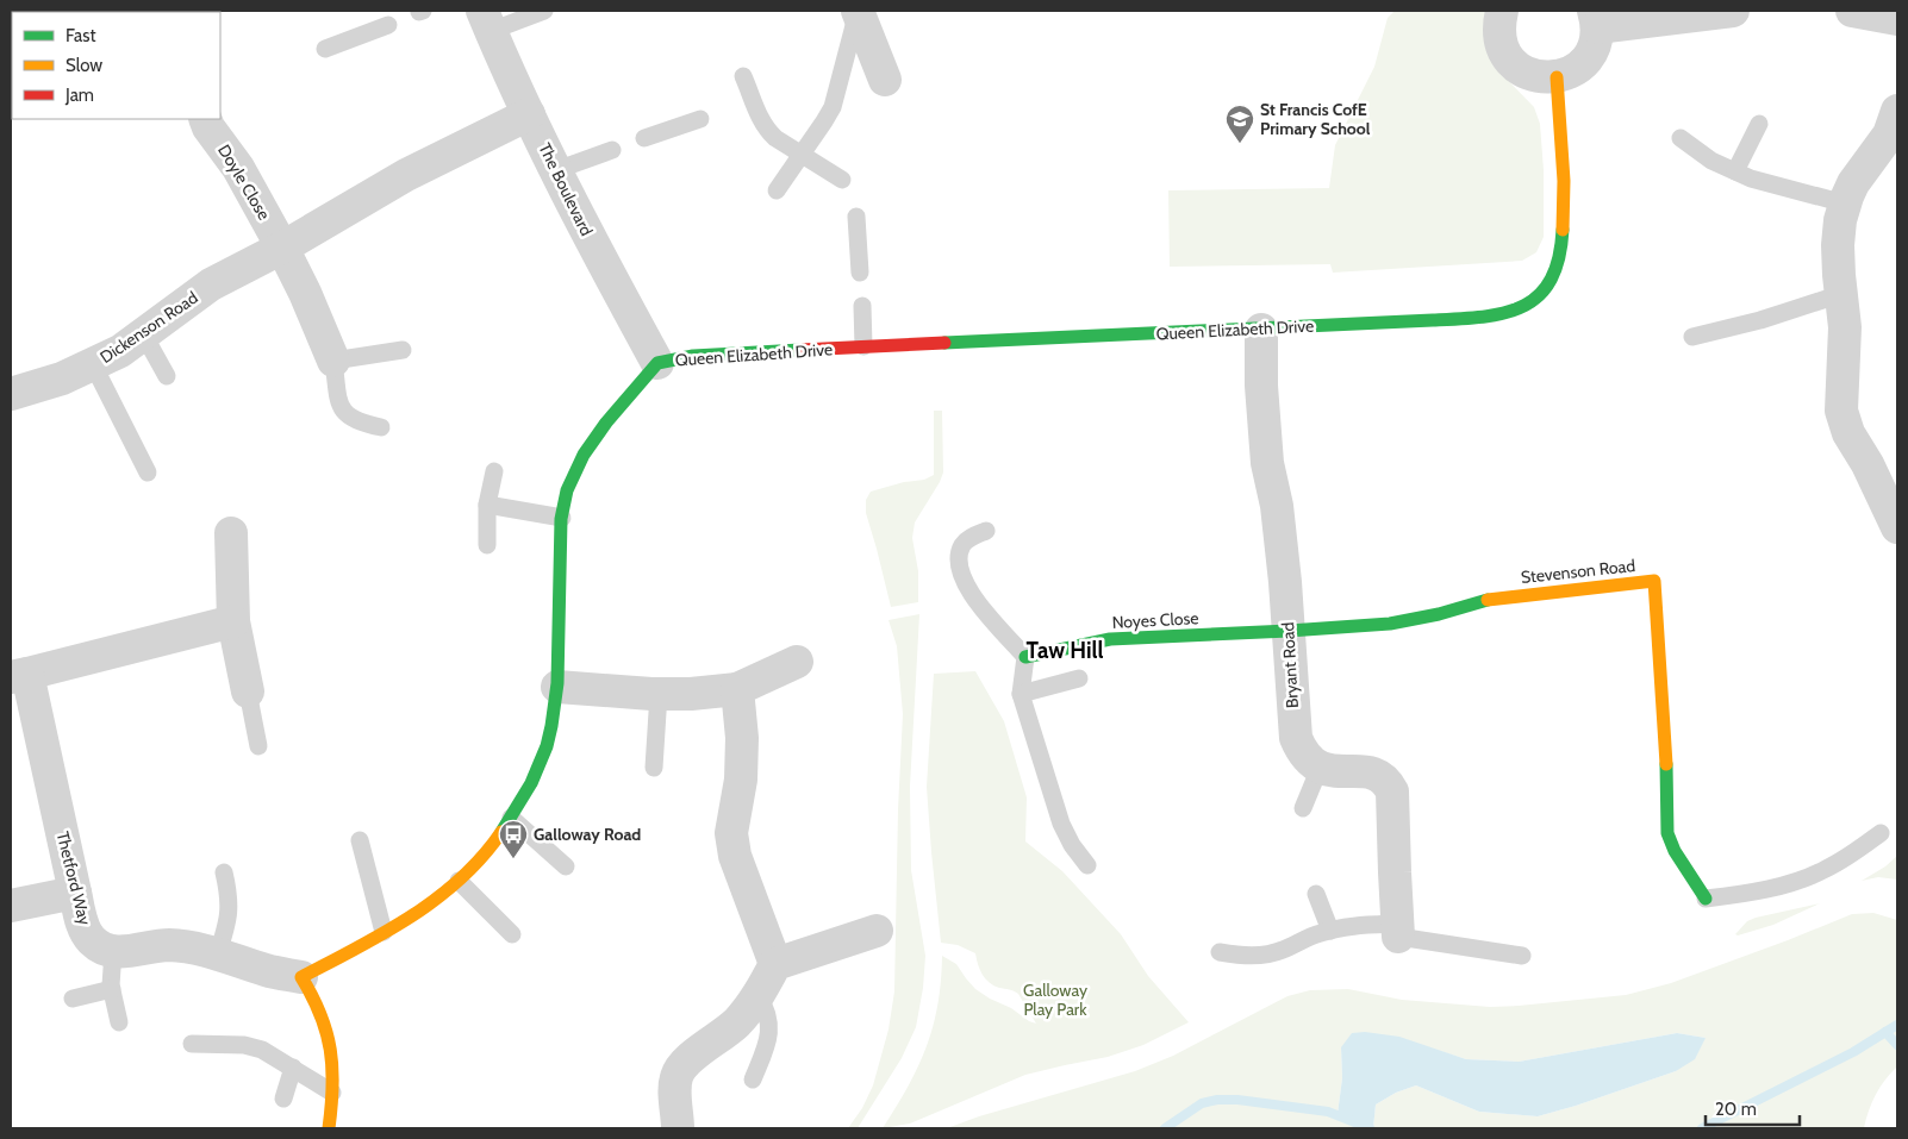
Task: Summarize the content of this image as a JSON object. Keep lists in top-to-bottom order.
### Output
{
  "streets": {
    "street": [
      "Doyle Close",
      "The Boulevard",
      "Dickenson Road",
      "Queen Elizabeth Drive",
      "Stevenson Road",
      "Noyes Close",
      "Bryant Road",
      "Thetford Way"
    ]
  },
  "crossings": [
    ["Doyle Close", "Dickenson Road"],
    ["The Boulevard", "Dickenson Road"],
    ["The Boulevard", "Queen Elizabeth Drive"],
    ["Queen Elizabeth Drive", "Bryant Road"],
    ["Stevenson Road", "Noyes Close"],
    ["Stevenson Road", "Bryant Road"],
    ["Noyes Close", "Bryant Road"]
  ],
  "districts": ["Taw Hill"],
  "parks": ["Galloway Play Park"],
  "places": {
    "school or university": ["St Francis CofE Primary School"],
    "bus stop": ["Galloway Road"]
  },
  "legend": ["Fast", "Slow", "Jam"],
  "scale_bar": "20 m"
}
